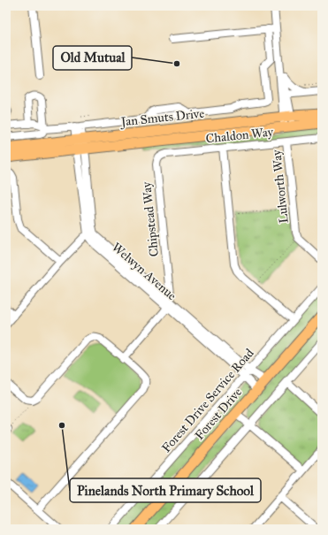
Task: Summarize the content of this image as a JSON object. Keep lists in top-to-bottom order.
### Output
{
  "streets": {
    "main road": ["Jan Smuts Drive", "Forest Drive"],
    "street": [
      "Chaldon Way",
      "Lulworth Way",
      "Chipstead Way",
      "Welwyn Avenue",
      "Forest Drive Service Road"
    ]
  },
  "crossings": [
    ["Jan Smuts Drive", "Welwyn Avenue"],
    ["Chaldon Way", "Lulworth Way"],
    ["Chaldon Way", "Chipstead Way"],
    ["Chipstead Way", "Welwyn Avenue"],
    ["Welwyn Avenue", "Forest Drive Service Road"],
    ["Welwyn Avenue", "Forest Drive"]
  ],
  "places": ["Old Mutual", "Pinelands North Primary School"]
}
